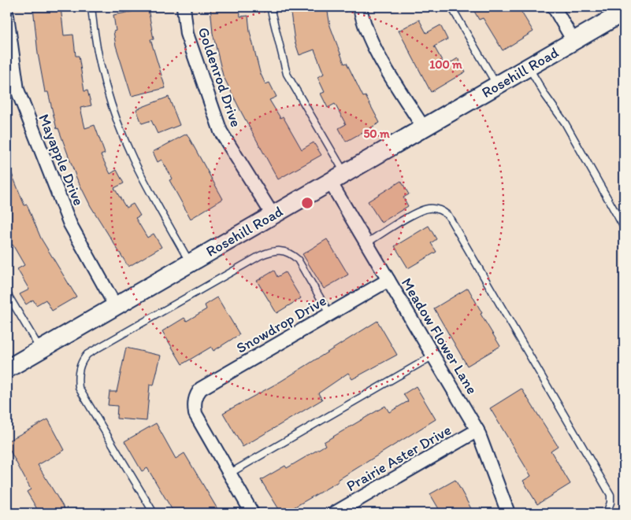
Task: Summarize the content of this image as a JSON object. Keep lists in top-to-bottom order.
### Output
{
  "streets": {
    "street": [
      "Rosehill Road",
      "Goldenrod Drive",
      "Mayapple Drive",
      "Snowdrop Drive",
      "Meadow Flower Lane",
      "Prairie Aster Drive"
    ]
  },
  "crossings": [
    ["Rosehill Road", "Goldenrod Drive"],
    ["Rosehill Road", "Mayapple Drive"],
    ["Rosehill Road", "Meadow Flower Lane"],
    ["Snowdrop Drive", "Meadow Flower Lane"],
    ["Meadow Flower Lane", "Prairie Aster Drive"]
  ],
  "rings": ["100 m", "50 m"]
}
